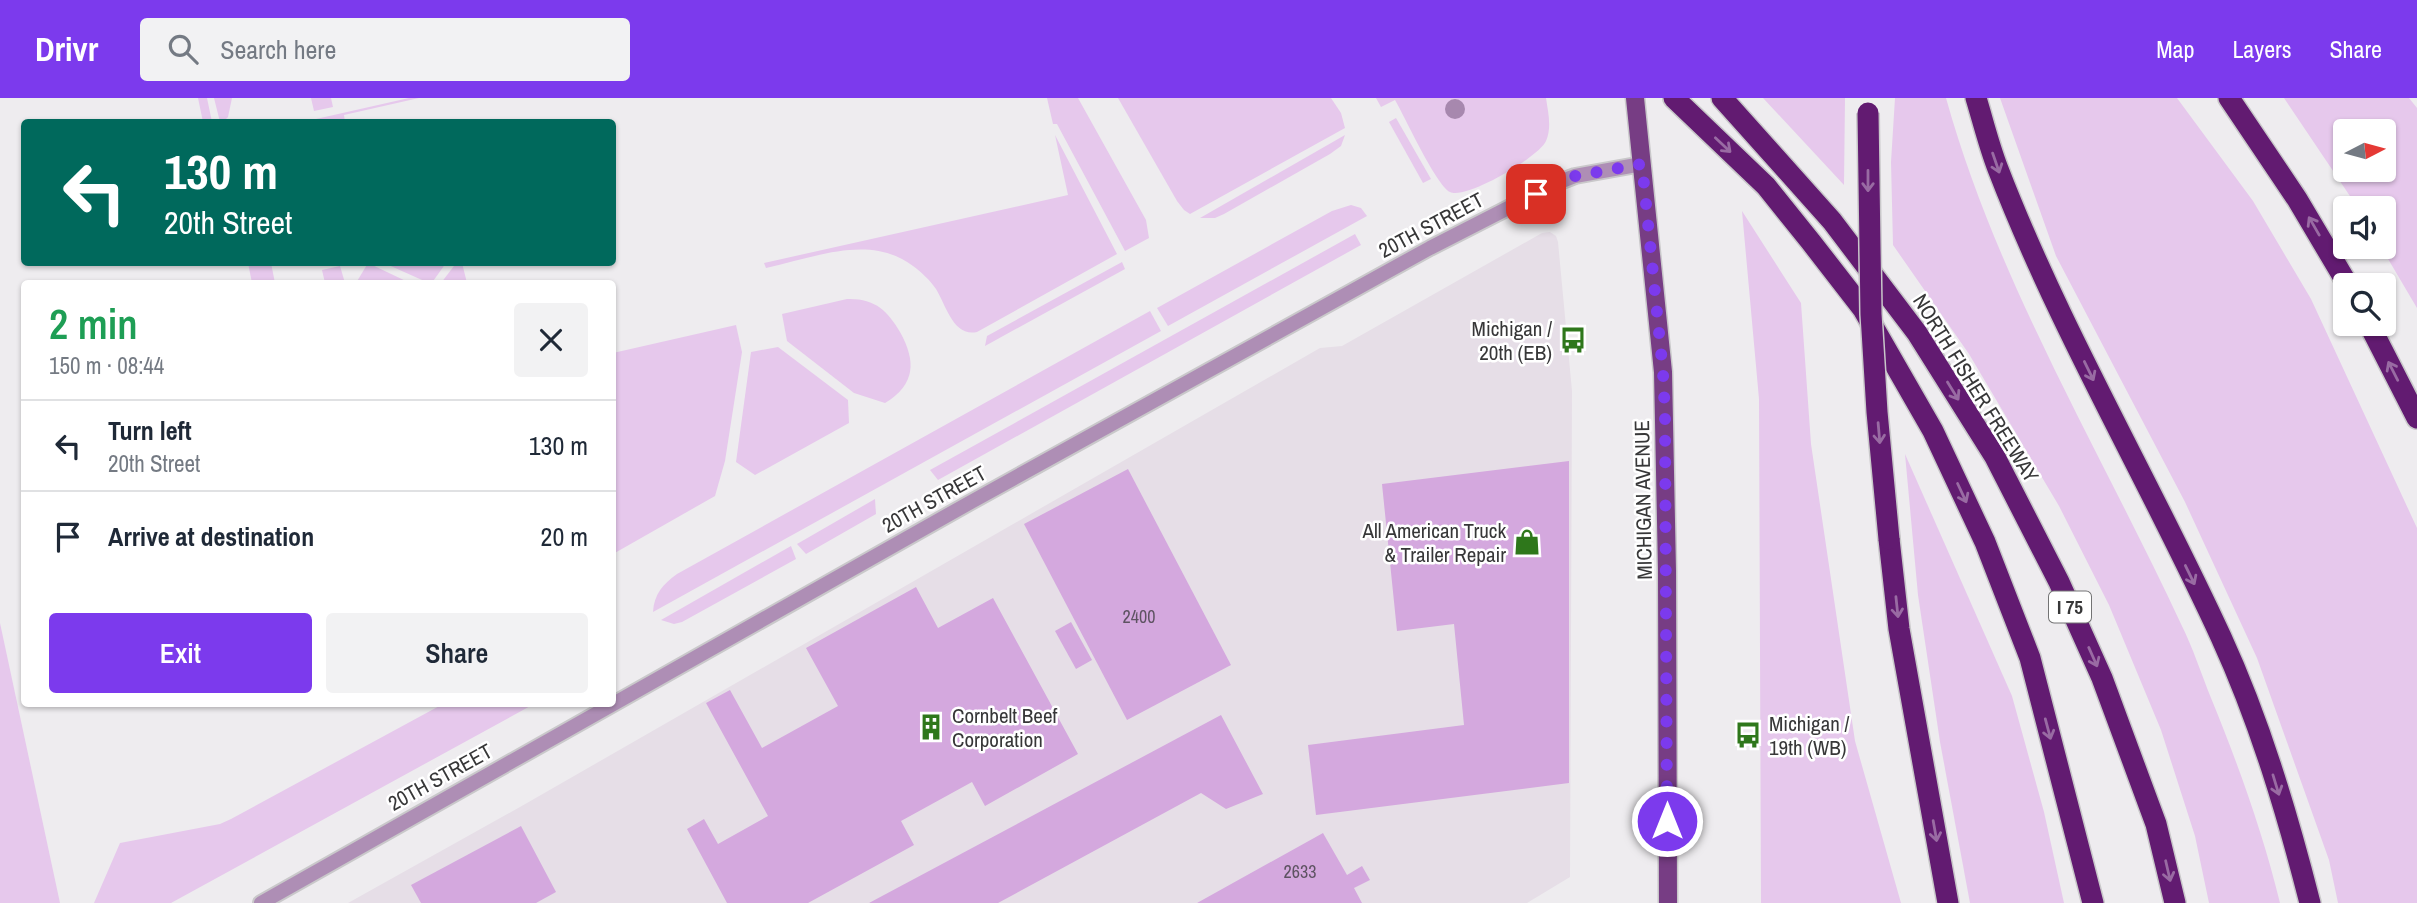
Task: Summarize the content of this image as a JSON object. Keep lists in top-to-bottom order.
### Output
{
  "streets": {
    "highway": ["NORTH FISHER FREEWAY", "I 75"],
    "main road": ["MICHIGAN AVENUE"],
    "street": ["20TH STREET"]
  },
  "crossings": [
    ["20TH STREET", "MICHIGAN AVENUE"]
  ],
  "places": {
    "bus stop": ["Michigan / 20th (EB)", "Michigan / 19th (WB)"],
    "shop": ["All American Truck & Trailer Repair"],
    "building": ["Cornbelt Beef Corporation"]
  },
  "house_numbers": ["2400", "2633"],
  "north": "right",
  "page": {
    "header": "Drivr",
    "search": "Search here",
    "nav": ["Map", "Layers", "Share"],
    "turn": ["130 m", "20th Street"],
    "heading": ["2 min", "150 m · 08:44"],
    "list": [
      {
        "name": "Turn left",
        "note": "20th Street",
        "value": "130 m"
      },
      {
        "name": "Arrive at destination",
        "value": "20 m"
      }
    ],
    "buttons": ["Exit", "Share"]
  }
}
